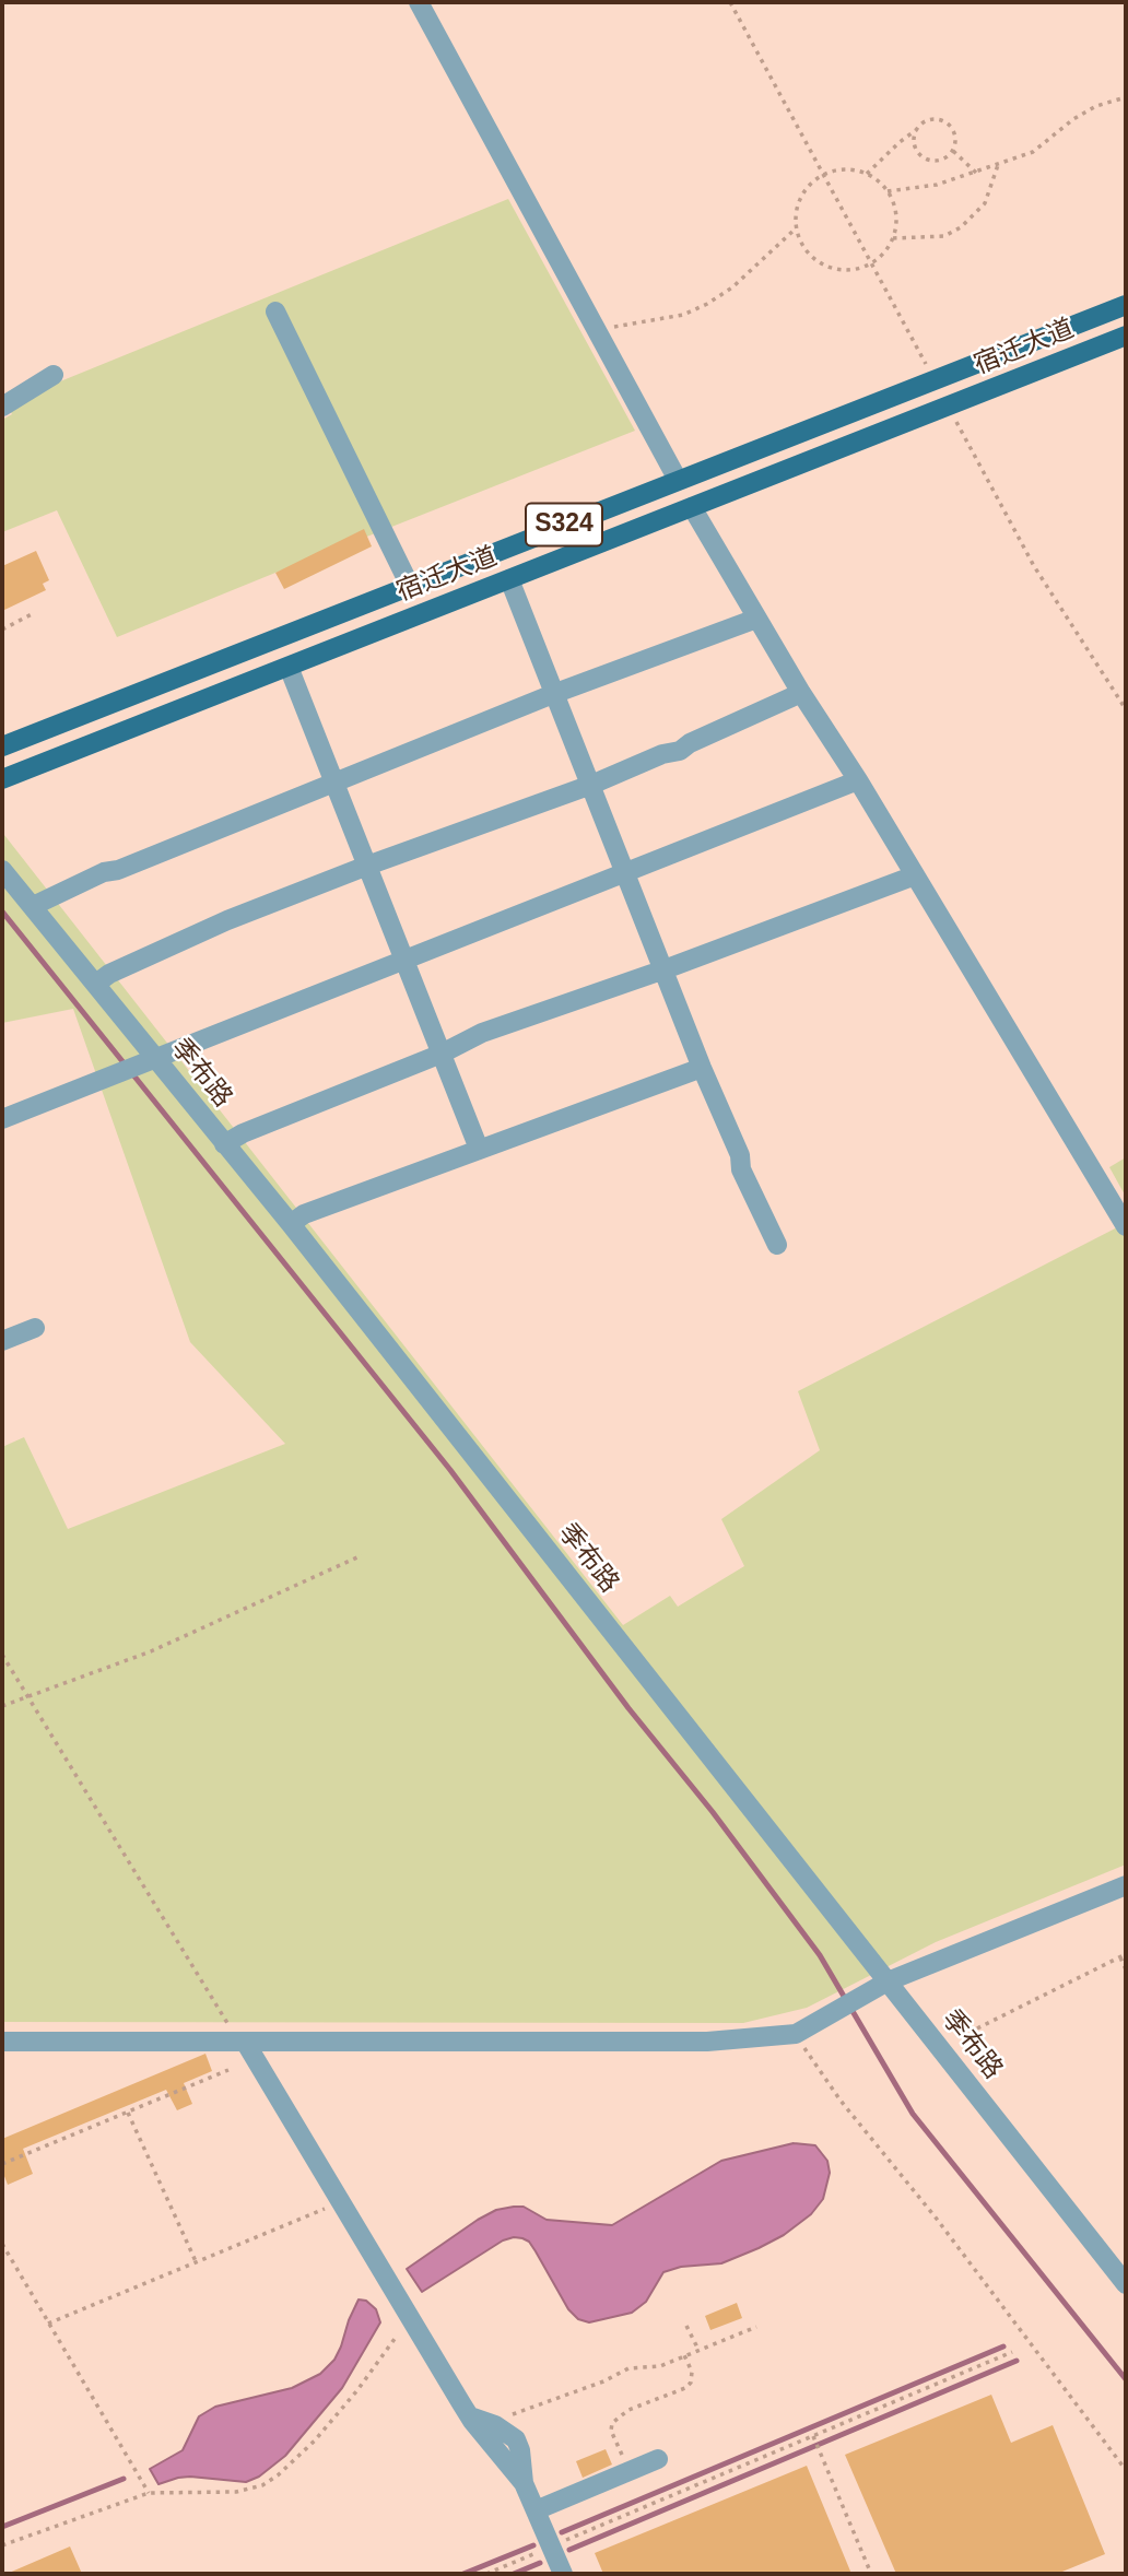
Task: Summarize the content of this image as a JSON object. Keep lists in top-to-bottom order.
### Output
{
  "streets": {
    "main road": ["宿迁大道", "S324"],
    "street": ["季布路"]
  }
}
